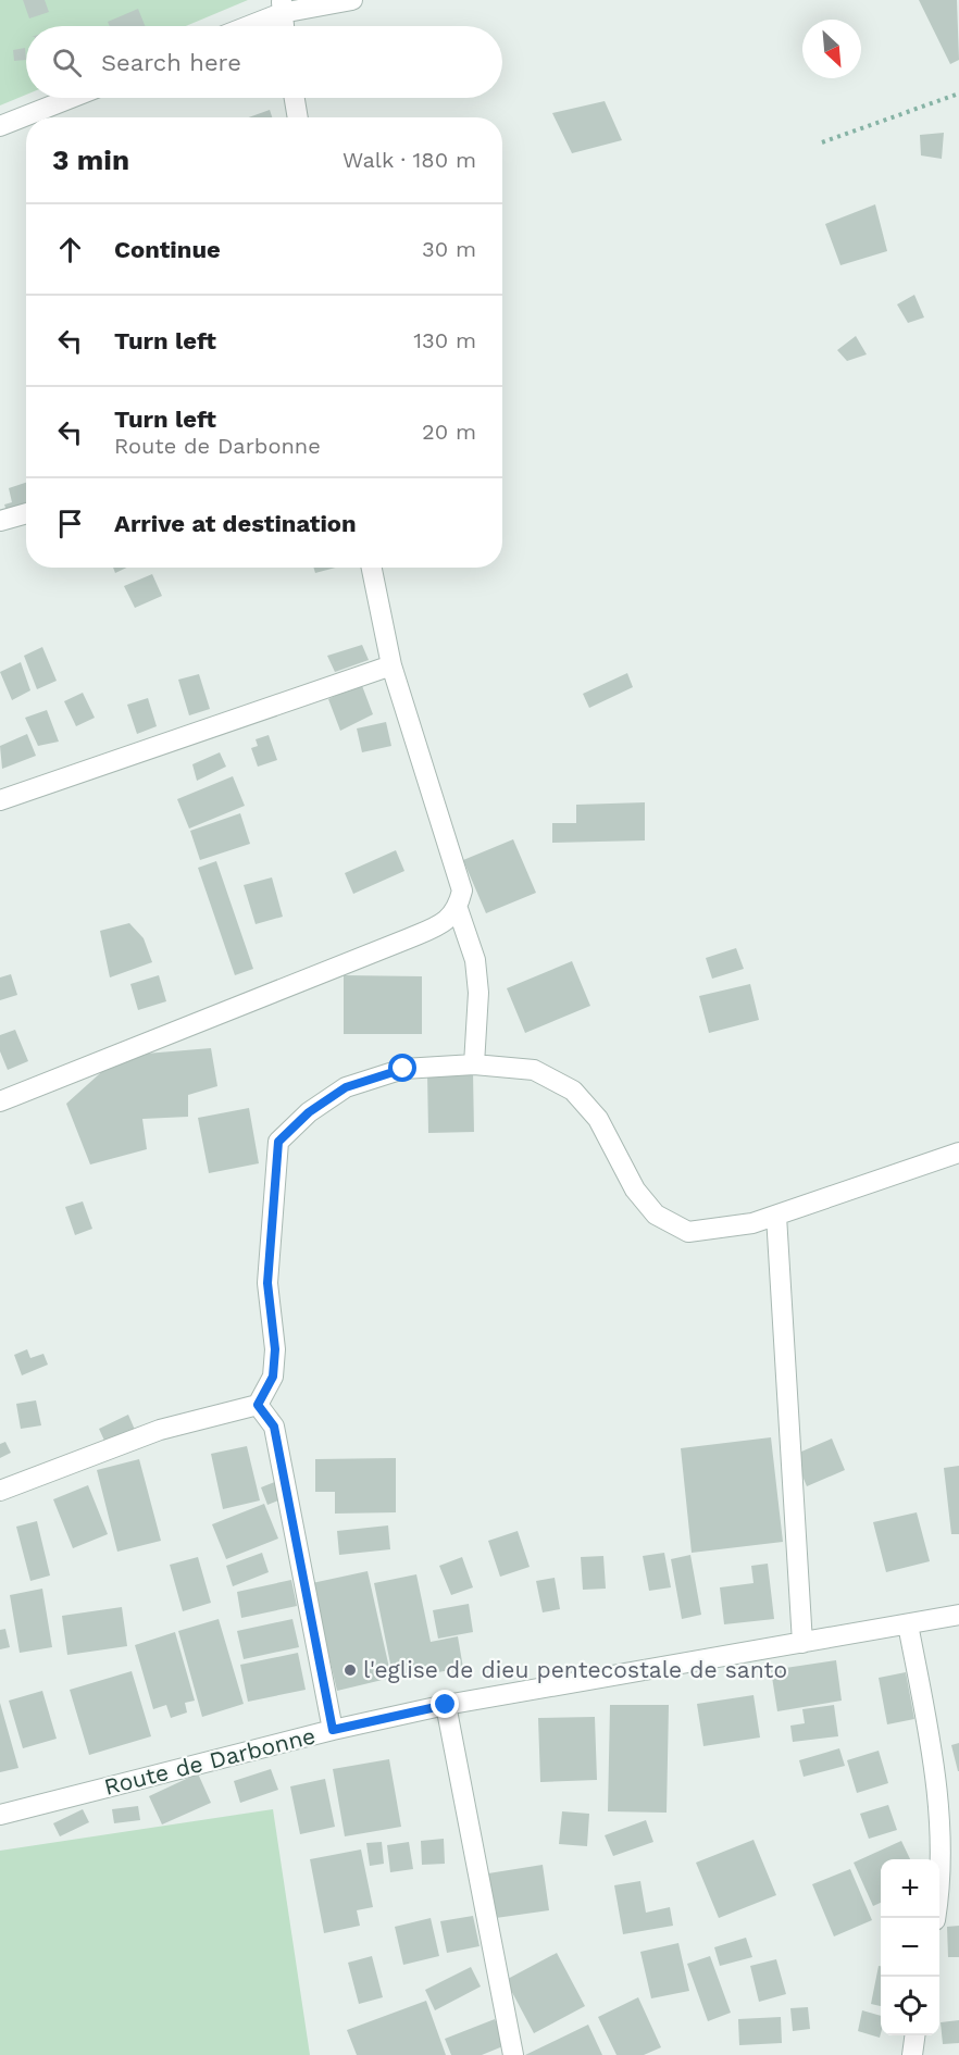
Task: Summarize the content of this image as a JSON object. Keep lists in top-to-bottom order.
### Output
{
  "streets": {
    "street": ["Route de Darbonne"]
  },
  "places": ["l'eglise de dieu pentecostale de santo"],
  "north": "bottom right",
  "page": {
    "search": "Search here",
    "heading": ["3 min", "Walk · 180 m"],
    "list": [
      ["Continue", "30 m"],
      ["Turn left", "130 m"],
      ["Turn left", "Route de Darbonne", "20 m"],
      "Arrive at destination"
    ],
    "map_buttons": ["+", "−"]
  }
}
